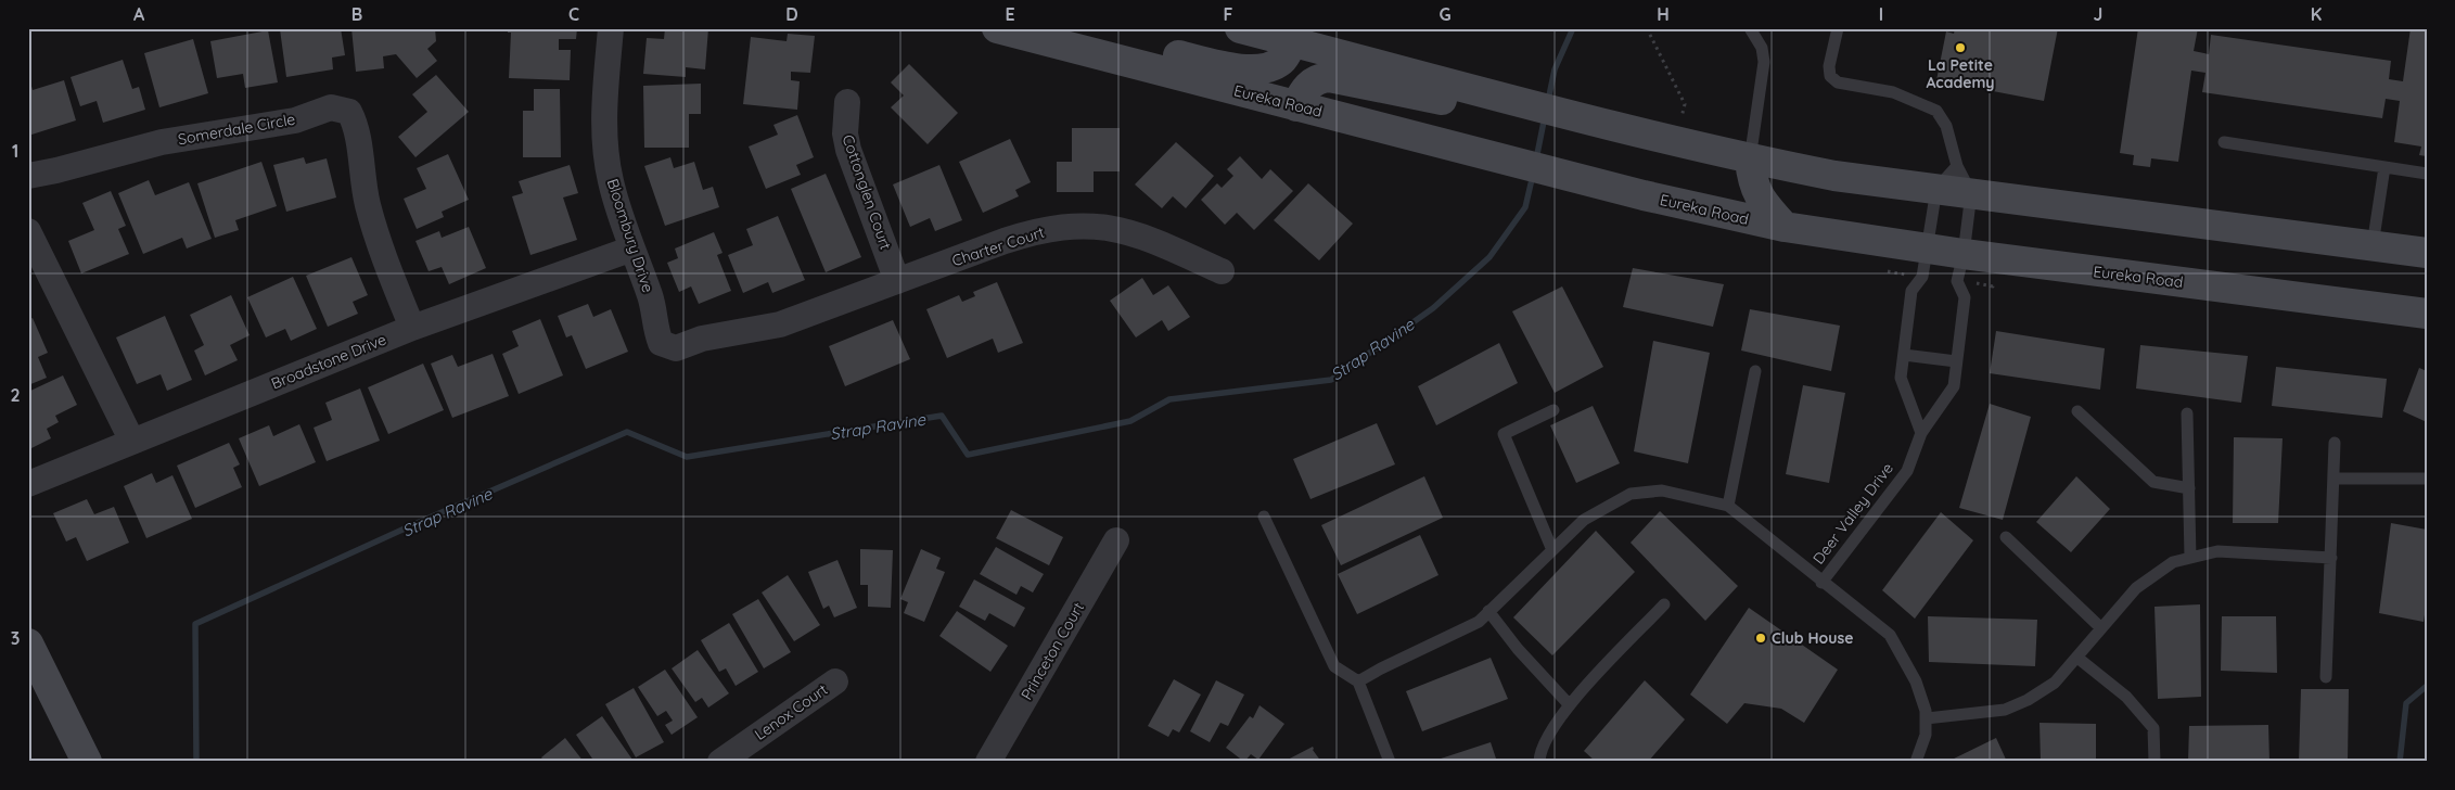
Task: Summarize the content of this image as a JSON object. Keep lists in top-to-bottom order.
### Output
{
  "streets": {
    "main road": ["Eureka Road"],
    "street": [
      "Somerdale Circle",
      "Cottonglen Court",
      "Bloombury Drive",
      "Charter Court",
      "Broadstone Drive",
      "Princeton Court",
      "Lenox Court"
    ],
    "lane": ["Deer Valley Drive"]
  },
  "crossings": [
    ["Eureka Road", "Deer Valley Drive"],
    ["Somerdale Circle", "Broadstone Drive"],
    ["Cottonglen Court", "Charter Court"],
    ["Bloombury Drive", "Charter Court"],
    ["Bloombury Drive", "Broadstone Drive"]
  ],
  "water": ["Strap Ravine"],
  "places": ["La Petite Academy", "Club House"],
  "grid": {
    "columns": [
      "A",
      "B",
      "C",
      "D",
      "E",
      "F",
      "G",
      "H",
      "I",
      "J",
      "K"
    ],
    "rows": ["1", "2", "3"]
  }
}
